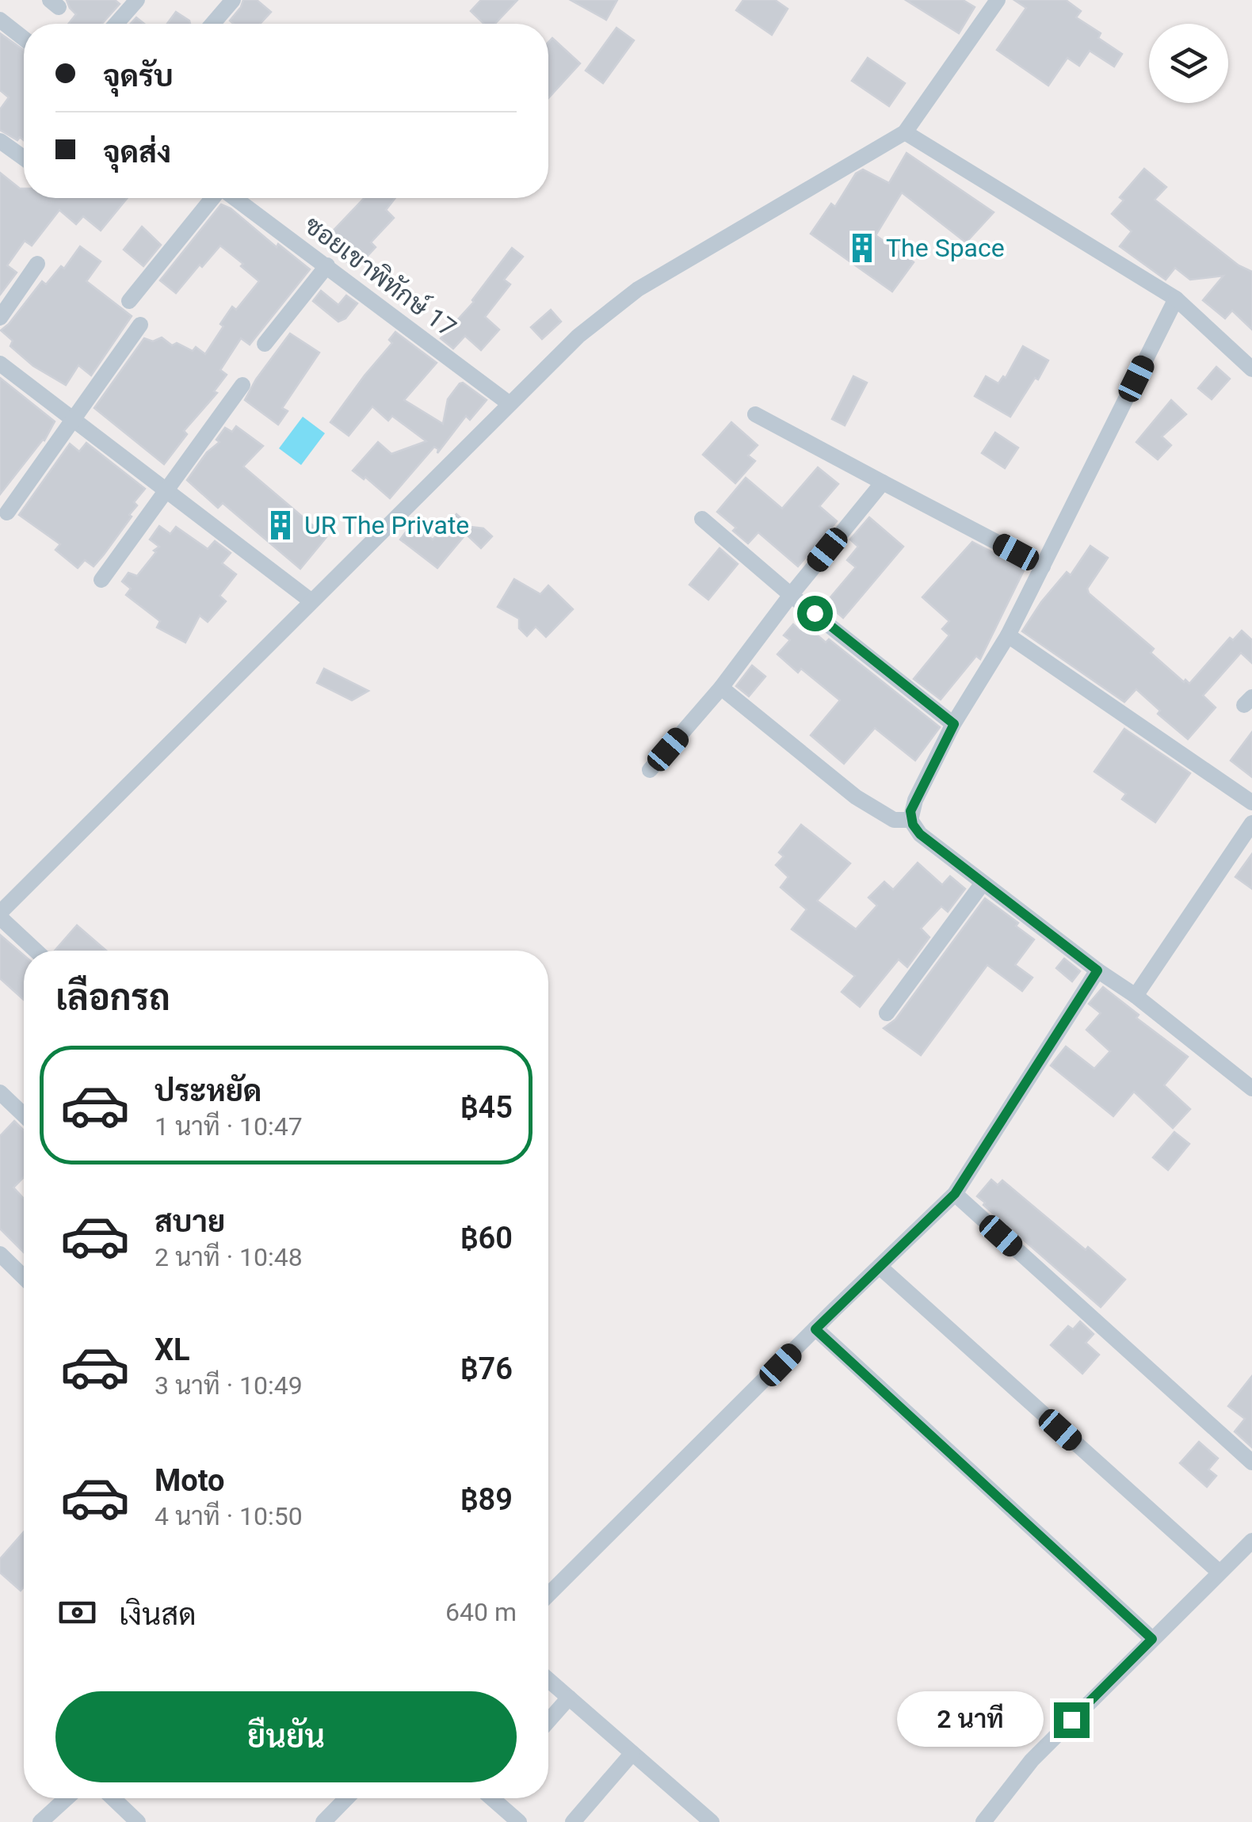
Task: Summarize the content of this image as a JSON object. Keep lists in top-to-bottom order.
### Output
{
  "streets": {
    "street": ["ซอยเขาพิทักษ์ 17"]
  },
  "places": {
    "building": ["The Space", "UR The Private"]
  },
  "page": {
    "banner": ["จุดรับ", "จุดส่ง"],
    "heading": "เลือกรถ",
    "list": [
      {
        "name": "ประหยัด",
        "note": "1 นาที · 10:47",
        "value": "฿45"
      },
      {
        "name": "สบาย",
        "note": "2 นาที · 10:48",
        "value": "฿60"
      },
      {
        "name": "XL",
        "note": "3 นาที · 10:49",
        "value": "฿76"
      },
      {
        "name": "Moto",
        "note": "4 นาที · 10:50",
        "value": "฿89"
      }
    ],
    "pay": ["เงินสด", "640 m"],
    "buttons": "ยืนยัน",
    "bubble": "2 นาที"
  }
}
